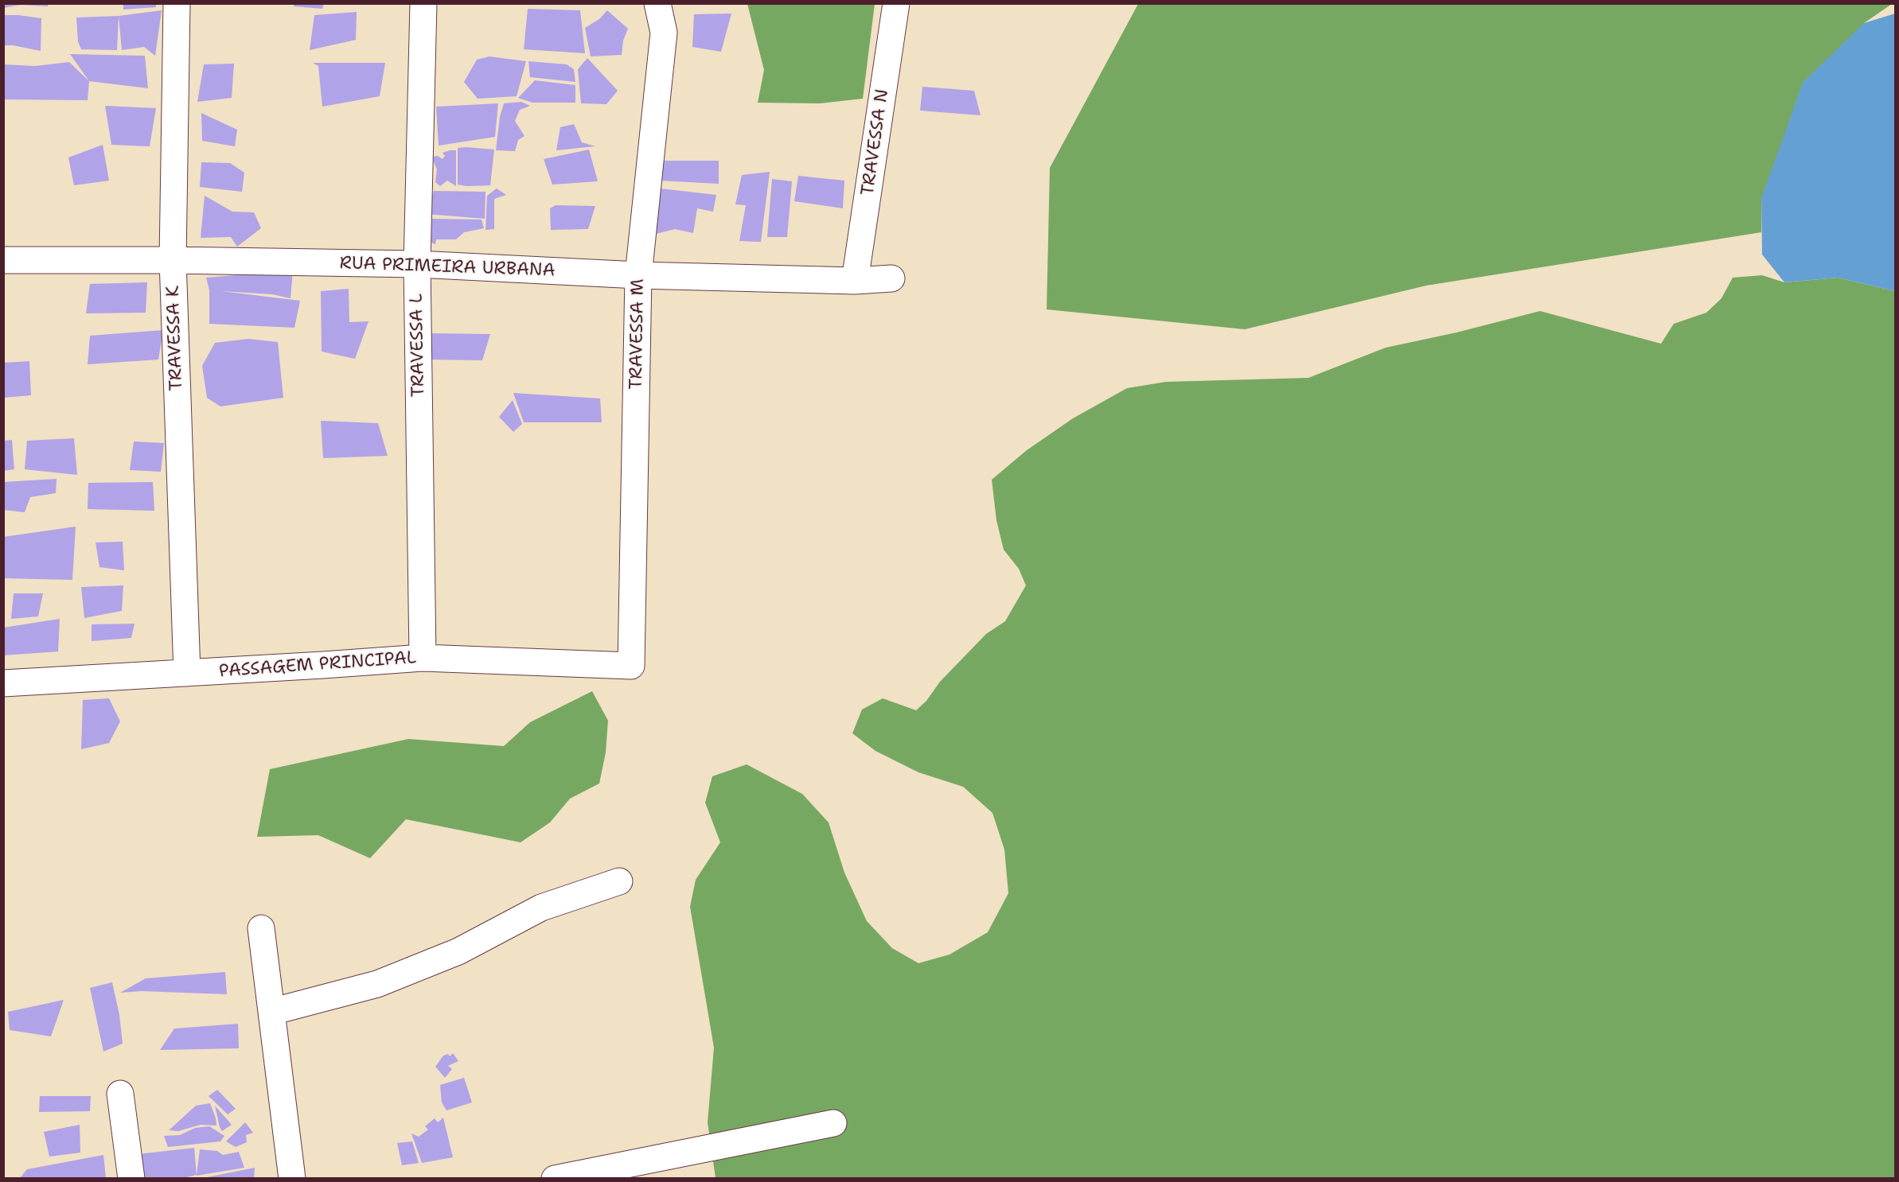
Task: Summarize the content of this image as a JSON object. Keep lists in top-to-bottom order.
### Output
{
  "streets": {
    "street": [
      "TRAVESSA N",
      "RUA PRIMEIRA URBANA",
      "TRAVESSA M",
      "TRAVESSA K",
      "TRAVESSA L",
      "PASSAGEM PRINCIPAL"
    ]
  },
  "crossings": [
    ["TRAVESSA N", "RUA PRIMEIRA URBANA"],
    ["RUA PRIMEIRA URBANA", "TRAVESSA M"],
    ["RUA PRIMEIRA URBANA", "TRAVESSA K"],
    ["RUA PRIMEIRA URBANA", "TRAVESSA L"],
    ["TRAVESSA M", "PASSAGEM PRINCIPAL"],
    ["TRAVESSA K", "PASSAGEM PRINCIPAL"],
    ["TRAVESSA L", "PASSAGEM PRINCIPAL"]
  ]
}
